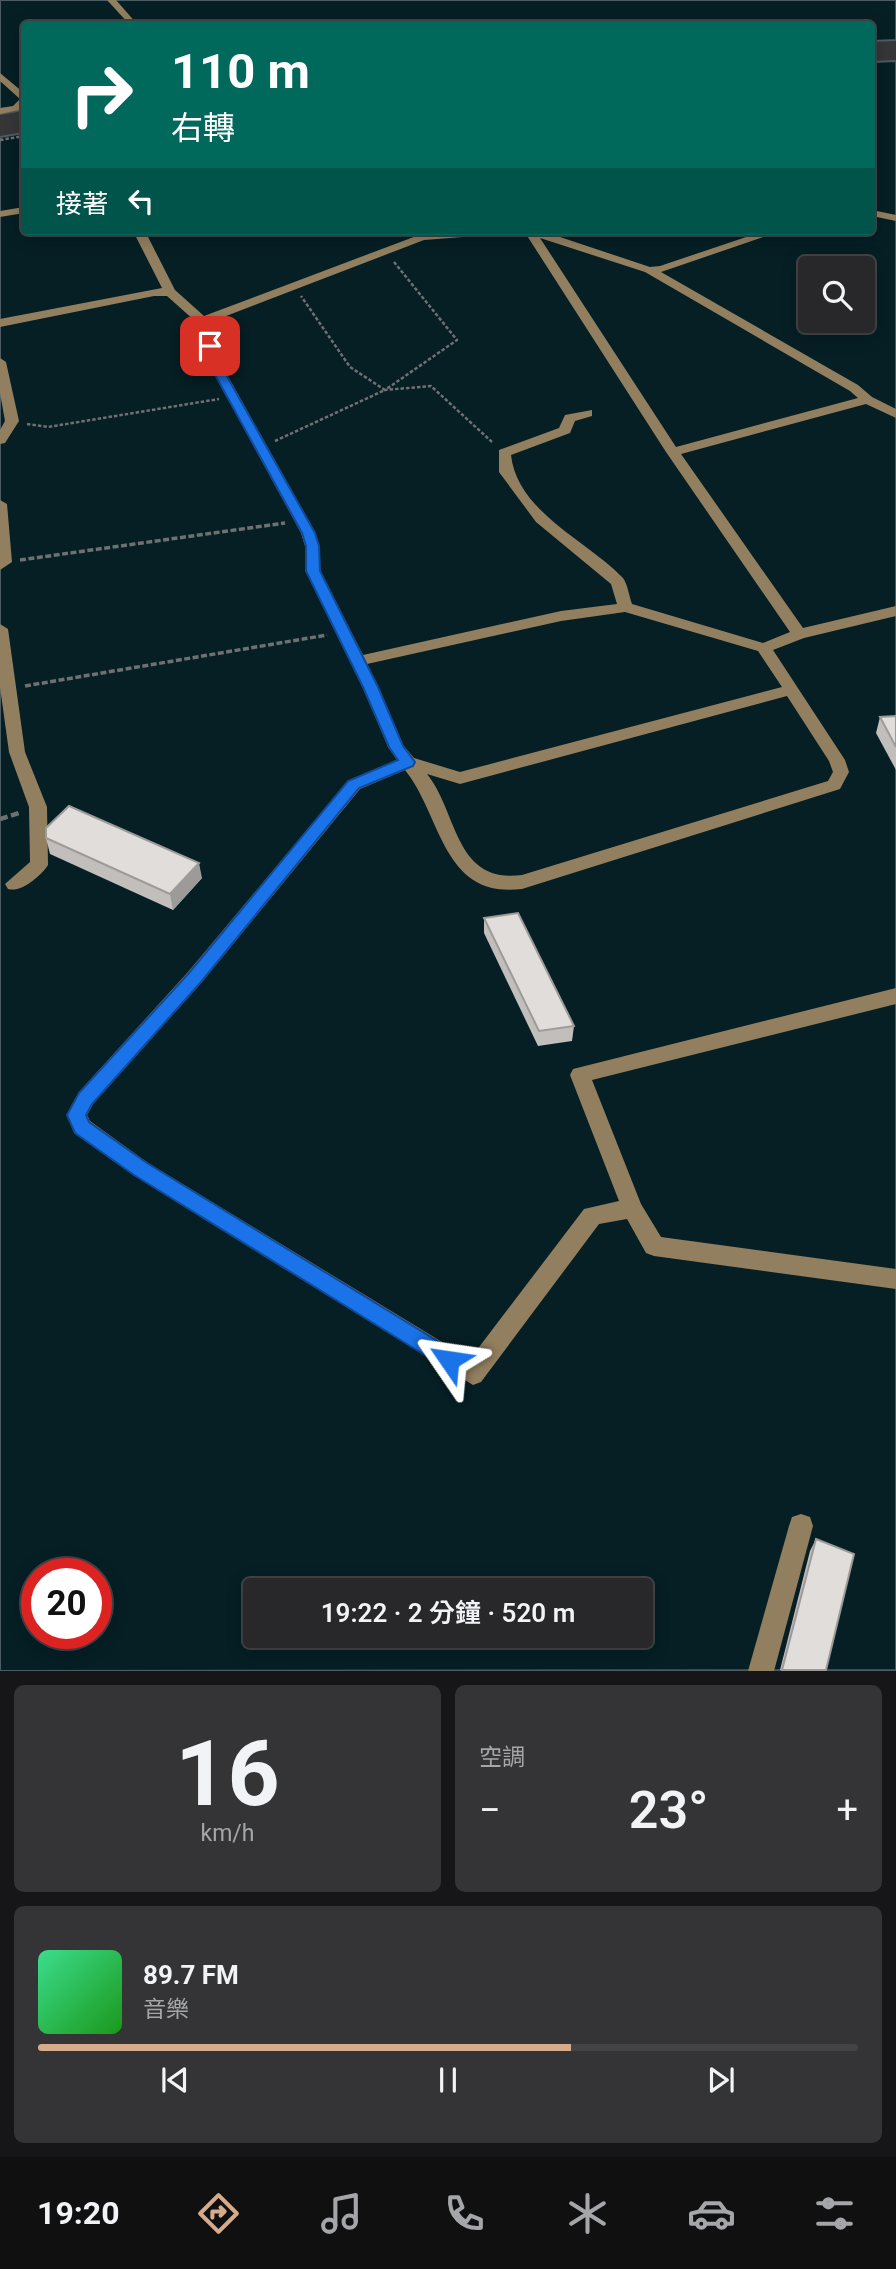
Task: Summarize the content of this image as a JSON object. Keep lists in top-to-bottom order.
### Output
{
  "page": {
    "turn": ["110 m", "右轉"],
    "then": "接著",
    "limit": "20",
    "trip": "19:22 · 2 分鐘 · 520 m",
    "tile": [
      ["16", "km/h"],
      "空調"
    ],
    "heat": ["−", "23°", "+"],
    "song": ["89.7 FM", "音樂"],
    "tabs": "19:20"
  }
}
